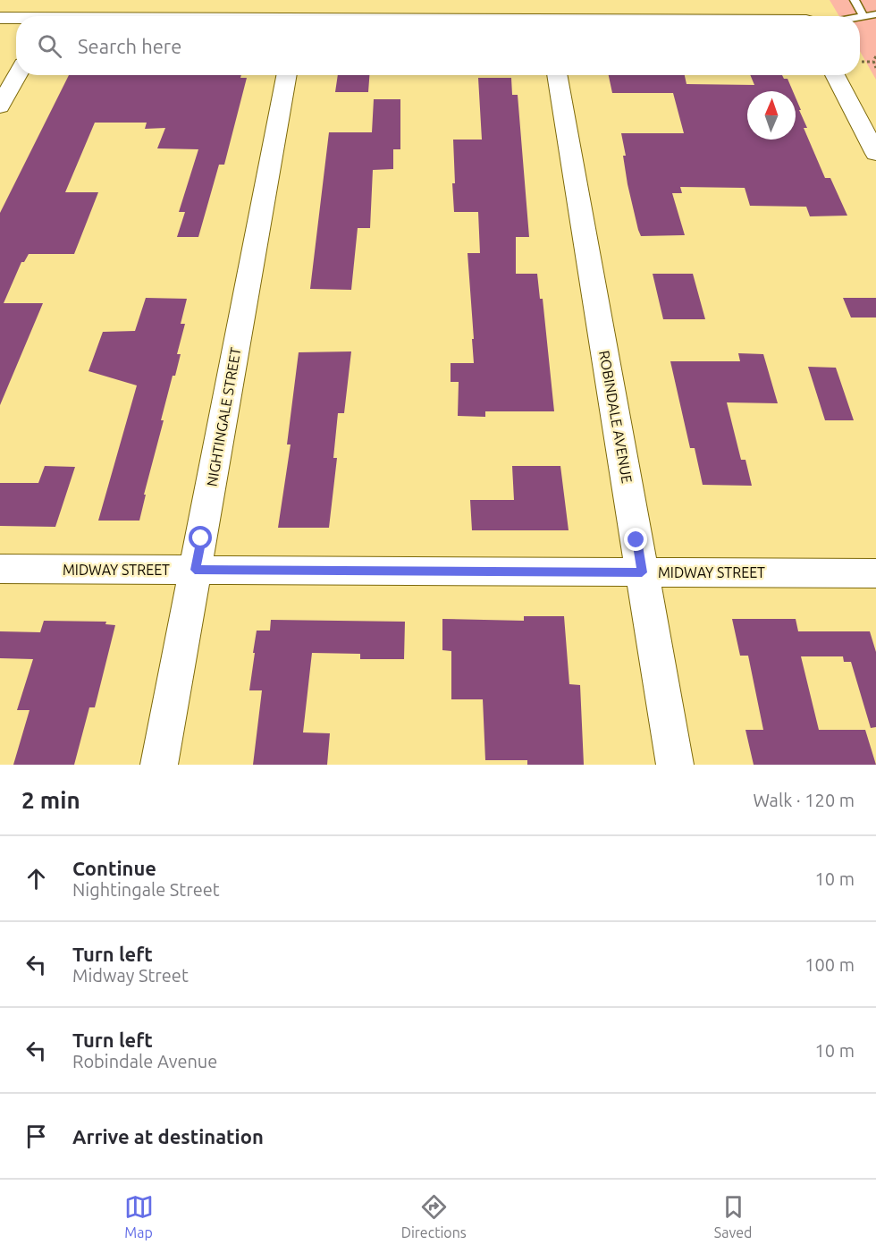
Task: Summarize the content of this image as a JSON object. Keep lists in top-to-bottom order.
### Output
{
  "streets": {
    "street": ["NIGHTINGALE STREET", "ROBINDALE AVENUE", "MIDWAY STREET"]
  },
  "crossings": [
    ["NIGHTINGALE STREET", "MIDWAY STREET"],
    ["ROBINDALE AVENUE", "MIDWAY STREET"]
  ],
  "north": "top",
  "page": {
    "search": "Search here",
    "heading": ["2 min", "Walk · 120 m"],
    "list": [
      ["Continue", "Nightingale Street", "10 m"],
      ["Turn left", "Midway Street", "100 m"],
      ["Turn left", "Robindale Avenue", "10 m"],
      "Arrive at destination"
    ],
    "nav": ["Map", "Directions", "Saved"]
  }
}
